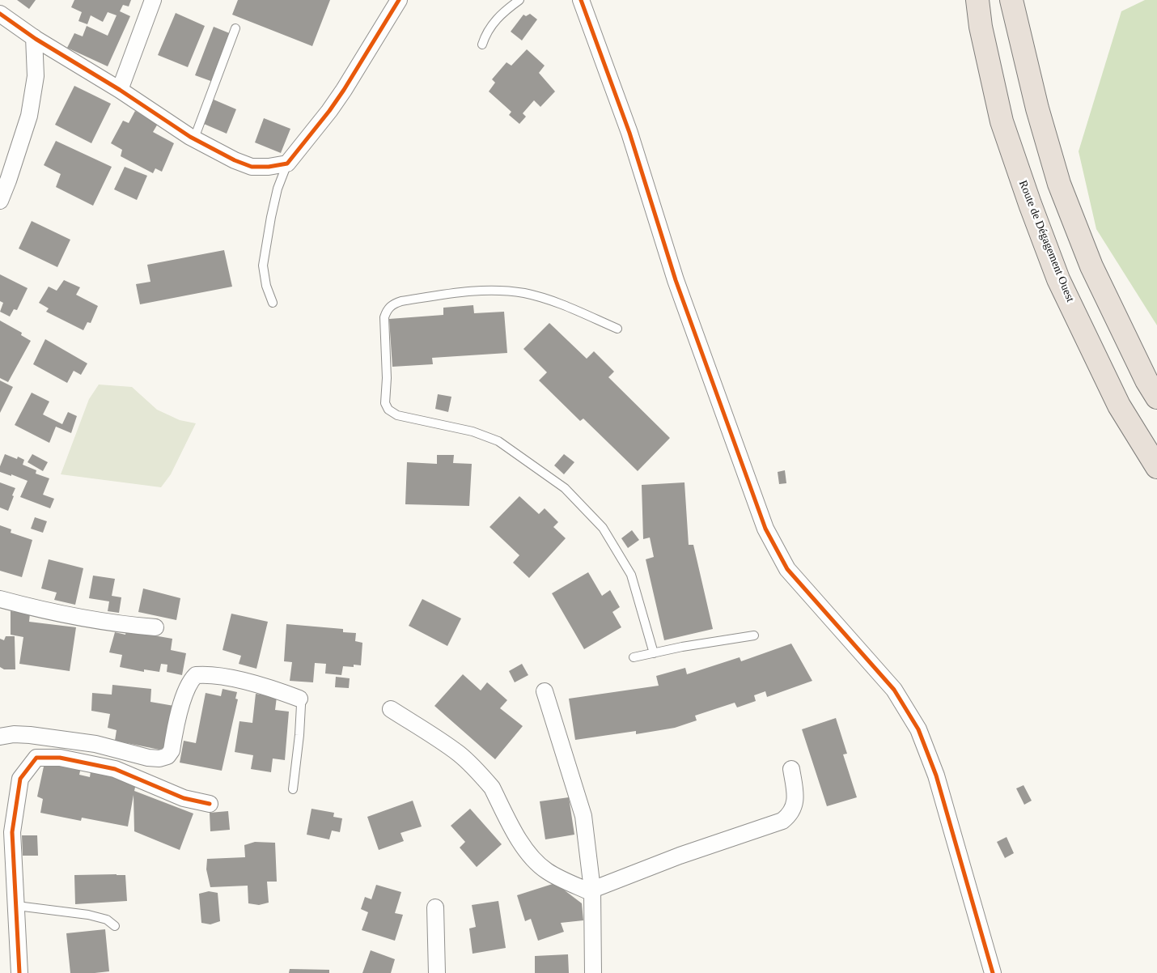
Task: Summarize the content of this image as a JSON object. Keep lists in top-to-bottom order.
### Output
{
  "streets": {
    "highway": ["Route de Dégagement Ouest"]
  }
}
